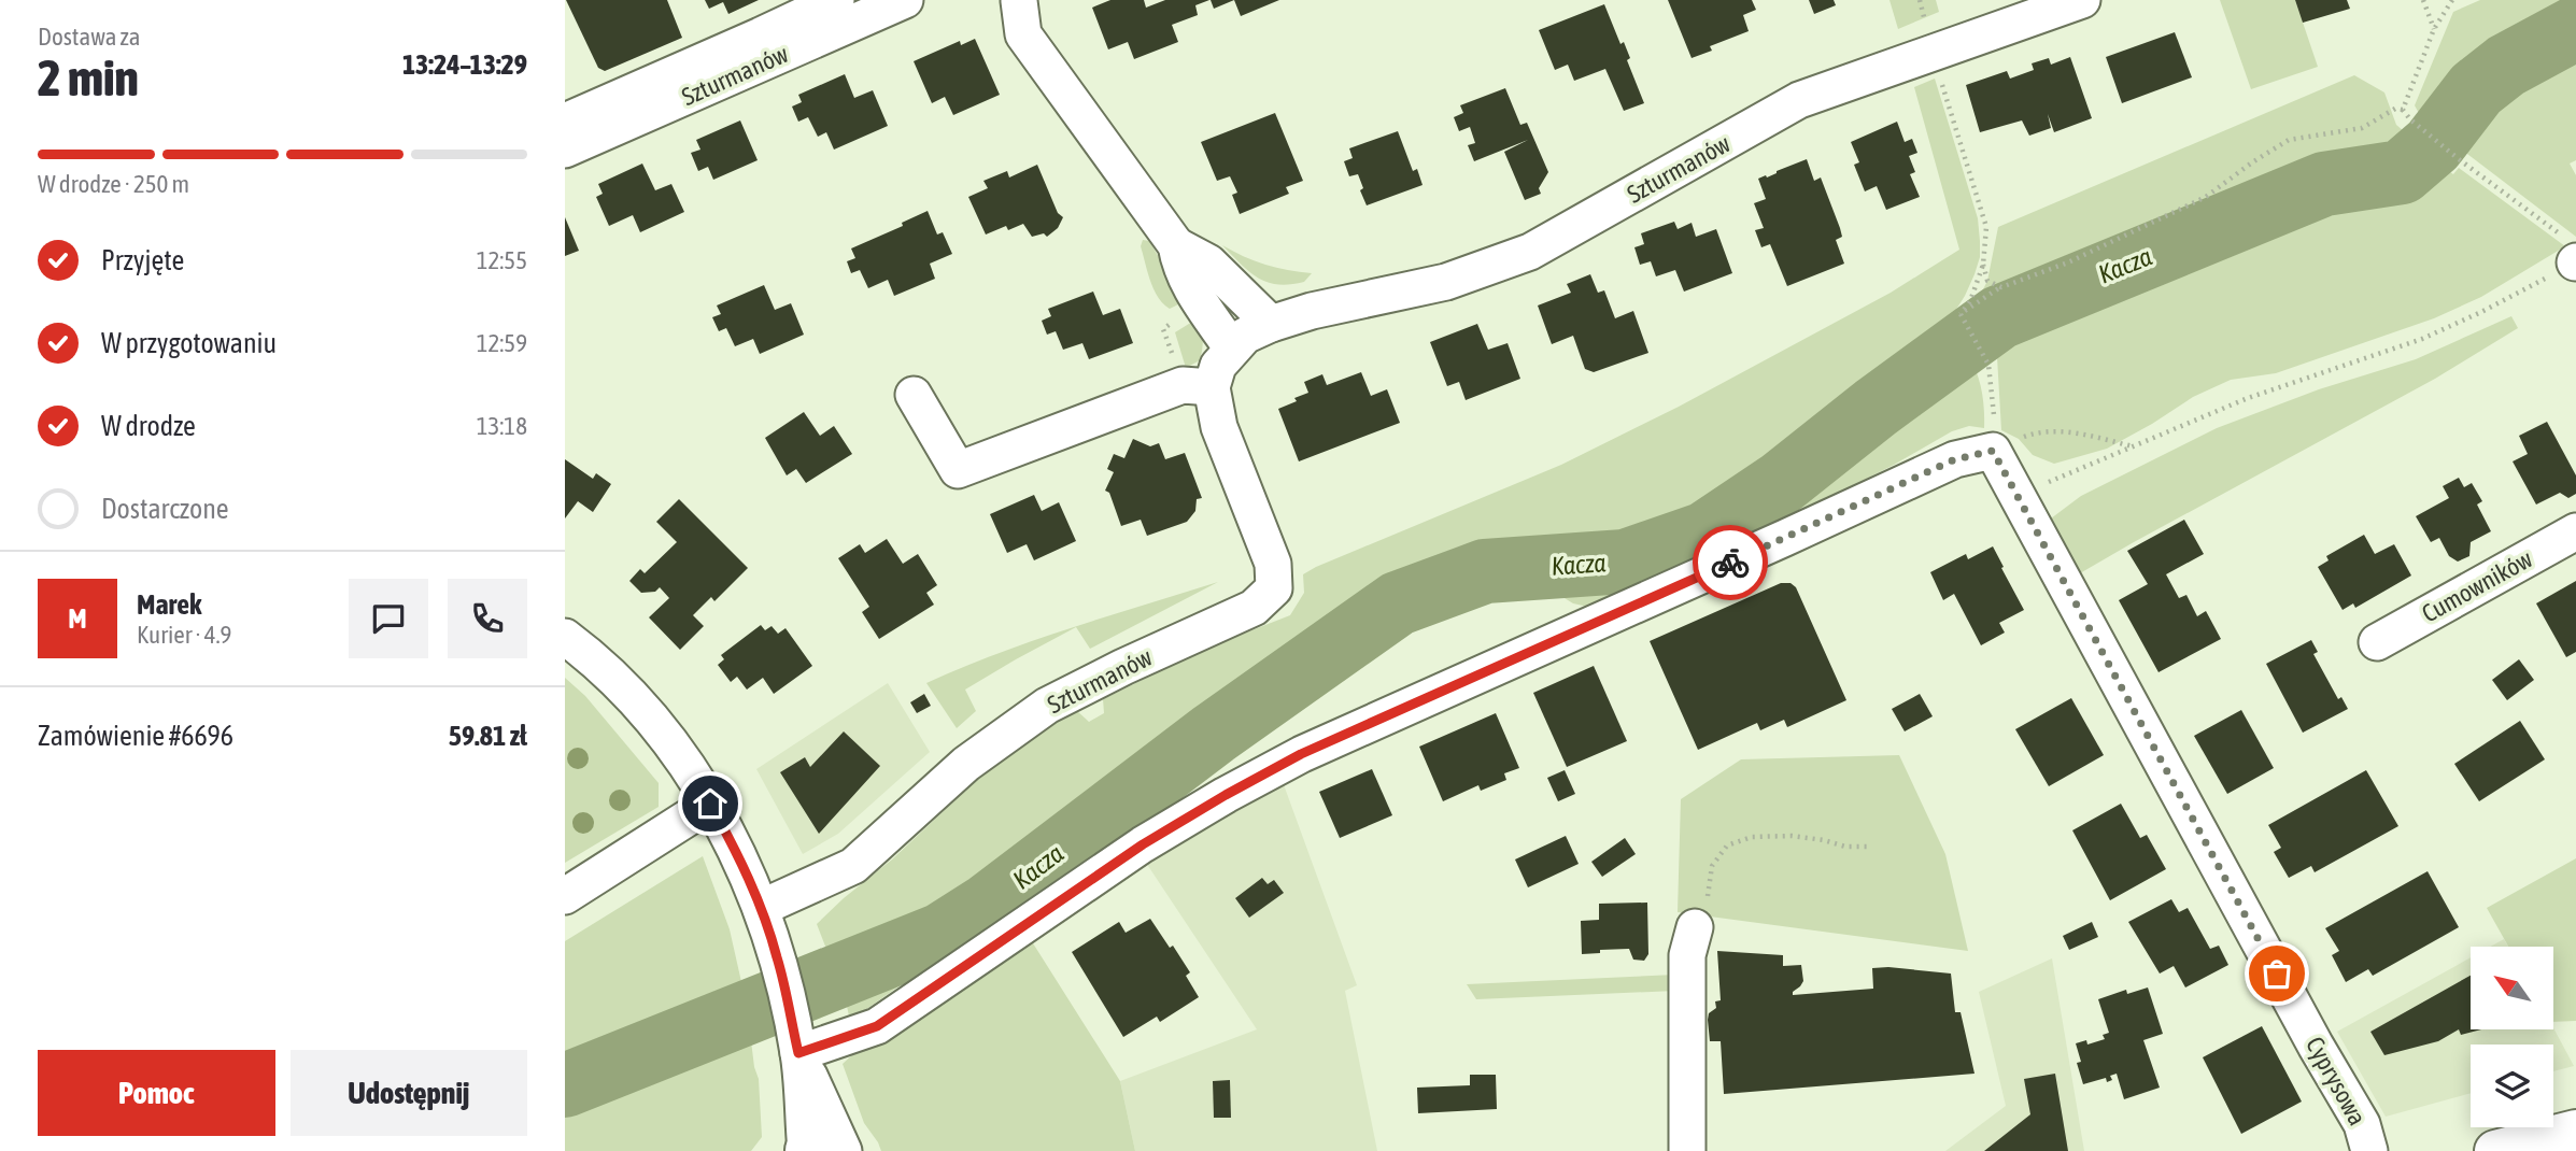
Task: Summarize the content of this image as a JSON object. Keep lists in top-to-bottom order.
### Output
{
  "streets": {
    "street": ["Szturmanów", "Cumowników", "Cyprysowa"]
  },
  "water": ["Kacza"],
  "north": "top left",
  "page": {
    "heading": ["2 min", "Dostawa za", "13:24–13:29"],
    "panel": [
      "Marek",
      "Kurier · 4.9",
      "Zamówienie #6696",
      "59.81 zł"
    ],
    "bar": "W drodze · 250 m",
    "list": [
      ["Przyjęte", "12:55"],
      ["W przygotowaniu", "12:59"],
      ["W drodze", "13:18"],
      "Dostarczone"
    ],
    "round": "M",
    "buttons": ["Pomoc", "Udostępnij"]
  }
}
